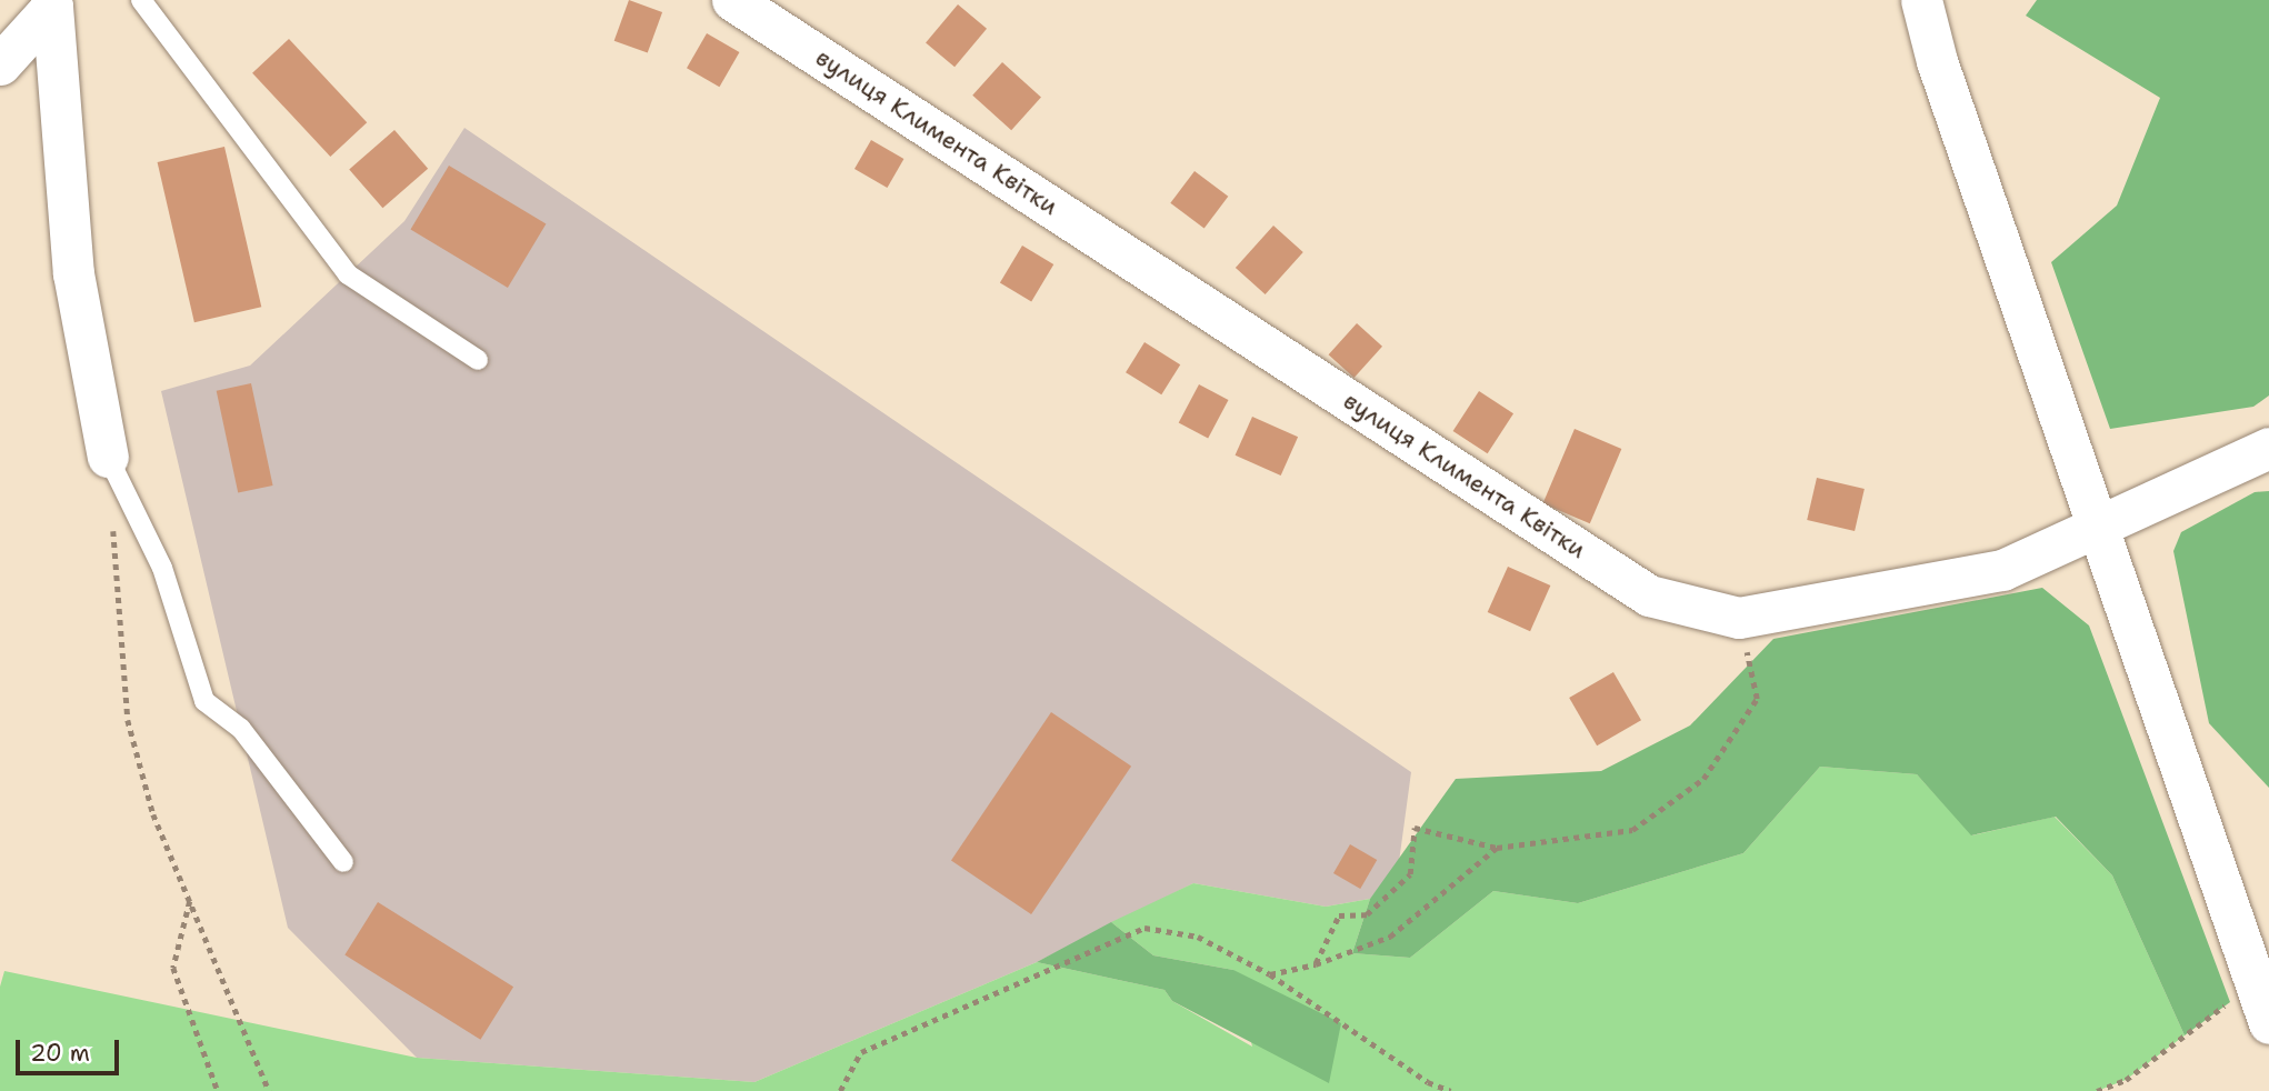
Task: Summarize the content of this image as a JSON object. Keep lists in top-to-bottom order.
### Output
{
  "streets": {
    "street": ["вулиця Климента Квітки"]
  },
  "scale_bar": "20 m"
}
